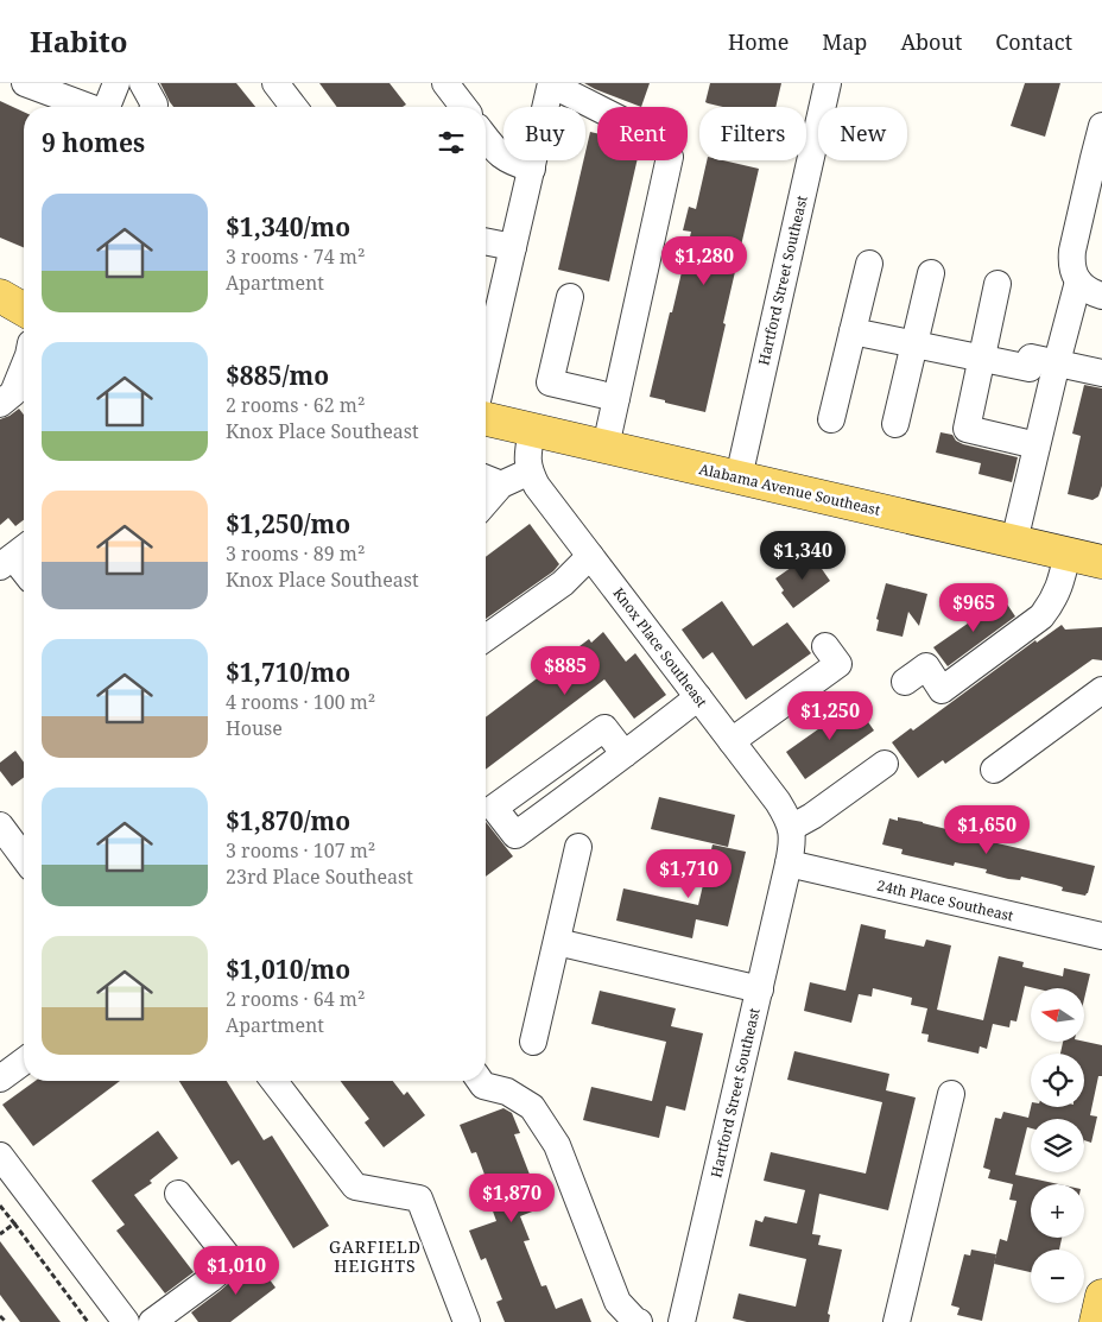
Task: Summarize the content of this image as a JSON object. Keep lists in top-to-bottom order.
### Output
{
  "streets": {
    "main road": ["Alabama Avenue Southeast"],
    "street": ["Hartford Street Southeast", "Knox Place Southeast", "24th Place Southeast"]
  },
  "crossings": [
    ["Hartford Street Southeast", "Alabama Avenue Southeast"],
    ["Hartford Street Southeast", "Knox Place Southeast"],
    ["Hartford Street Southeast", "24th Place Southeast"],
    ["Knox Place Southeast", "24th Place Southeast"]
  ],
  "districts": ["GARFIELD HEIGHTS"],
  "north": "left",
  "page": {
    "header": "Habito",
    "nav": [
      "Home",
      "Map",
      "About",
      "Contact"
    ],
    "chip": [
      "Buy",
      "Rent",
      "Filters",
      "New"
    ],
    "heading": "9 homes",
    "list": [
      {
        "name": "$1,340/mo",
        "note": "3 rooms · 74 m² · Apartment"
      },
      {
        "name": "$885/mo",
        "note": "2 rooms · 62 m² · Knox Place Southeast"
      },
      {
        "name": "$1,250/mo",
        "note": "3 rooms · 89 m² · Knox Place Southeast"
      },
      {
        "name": "$1,710/mo",
        "note": "4 rooms · 100 m² · House"
      },
      {
        "name": "$1,870/mo",
        "note": "3 rooms · 107 m² · 23rd Place Southeast"
      },
      {
        "name": "$1,010/mo",
        "note": "2 rooms · 64 m² · Apartment"
      }
    ],
    "price": [
      "$1,280",
      "$1,340",
      "$965",
      "$885",
      "$1,250",
      "$1,650",
      "$1,710",
      "$1,870",
      "$1,010"
    ],
    "map_buttons": ["+", "−"]
  }
}
